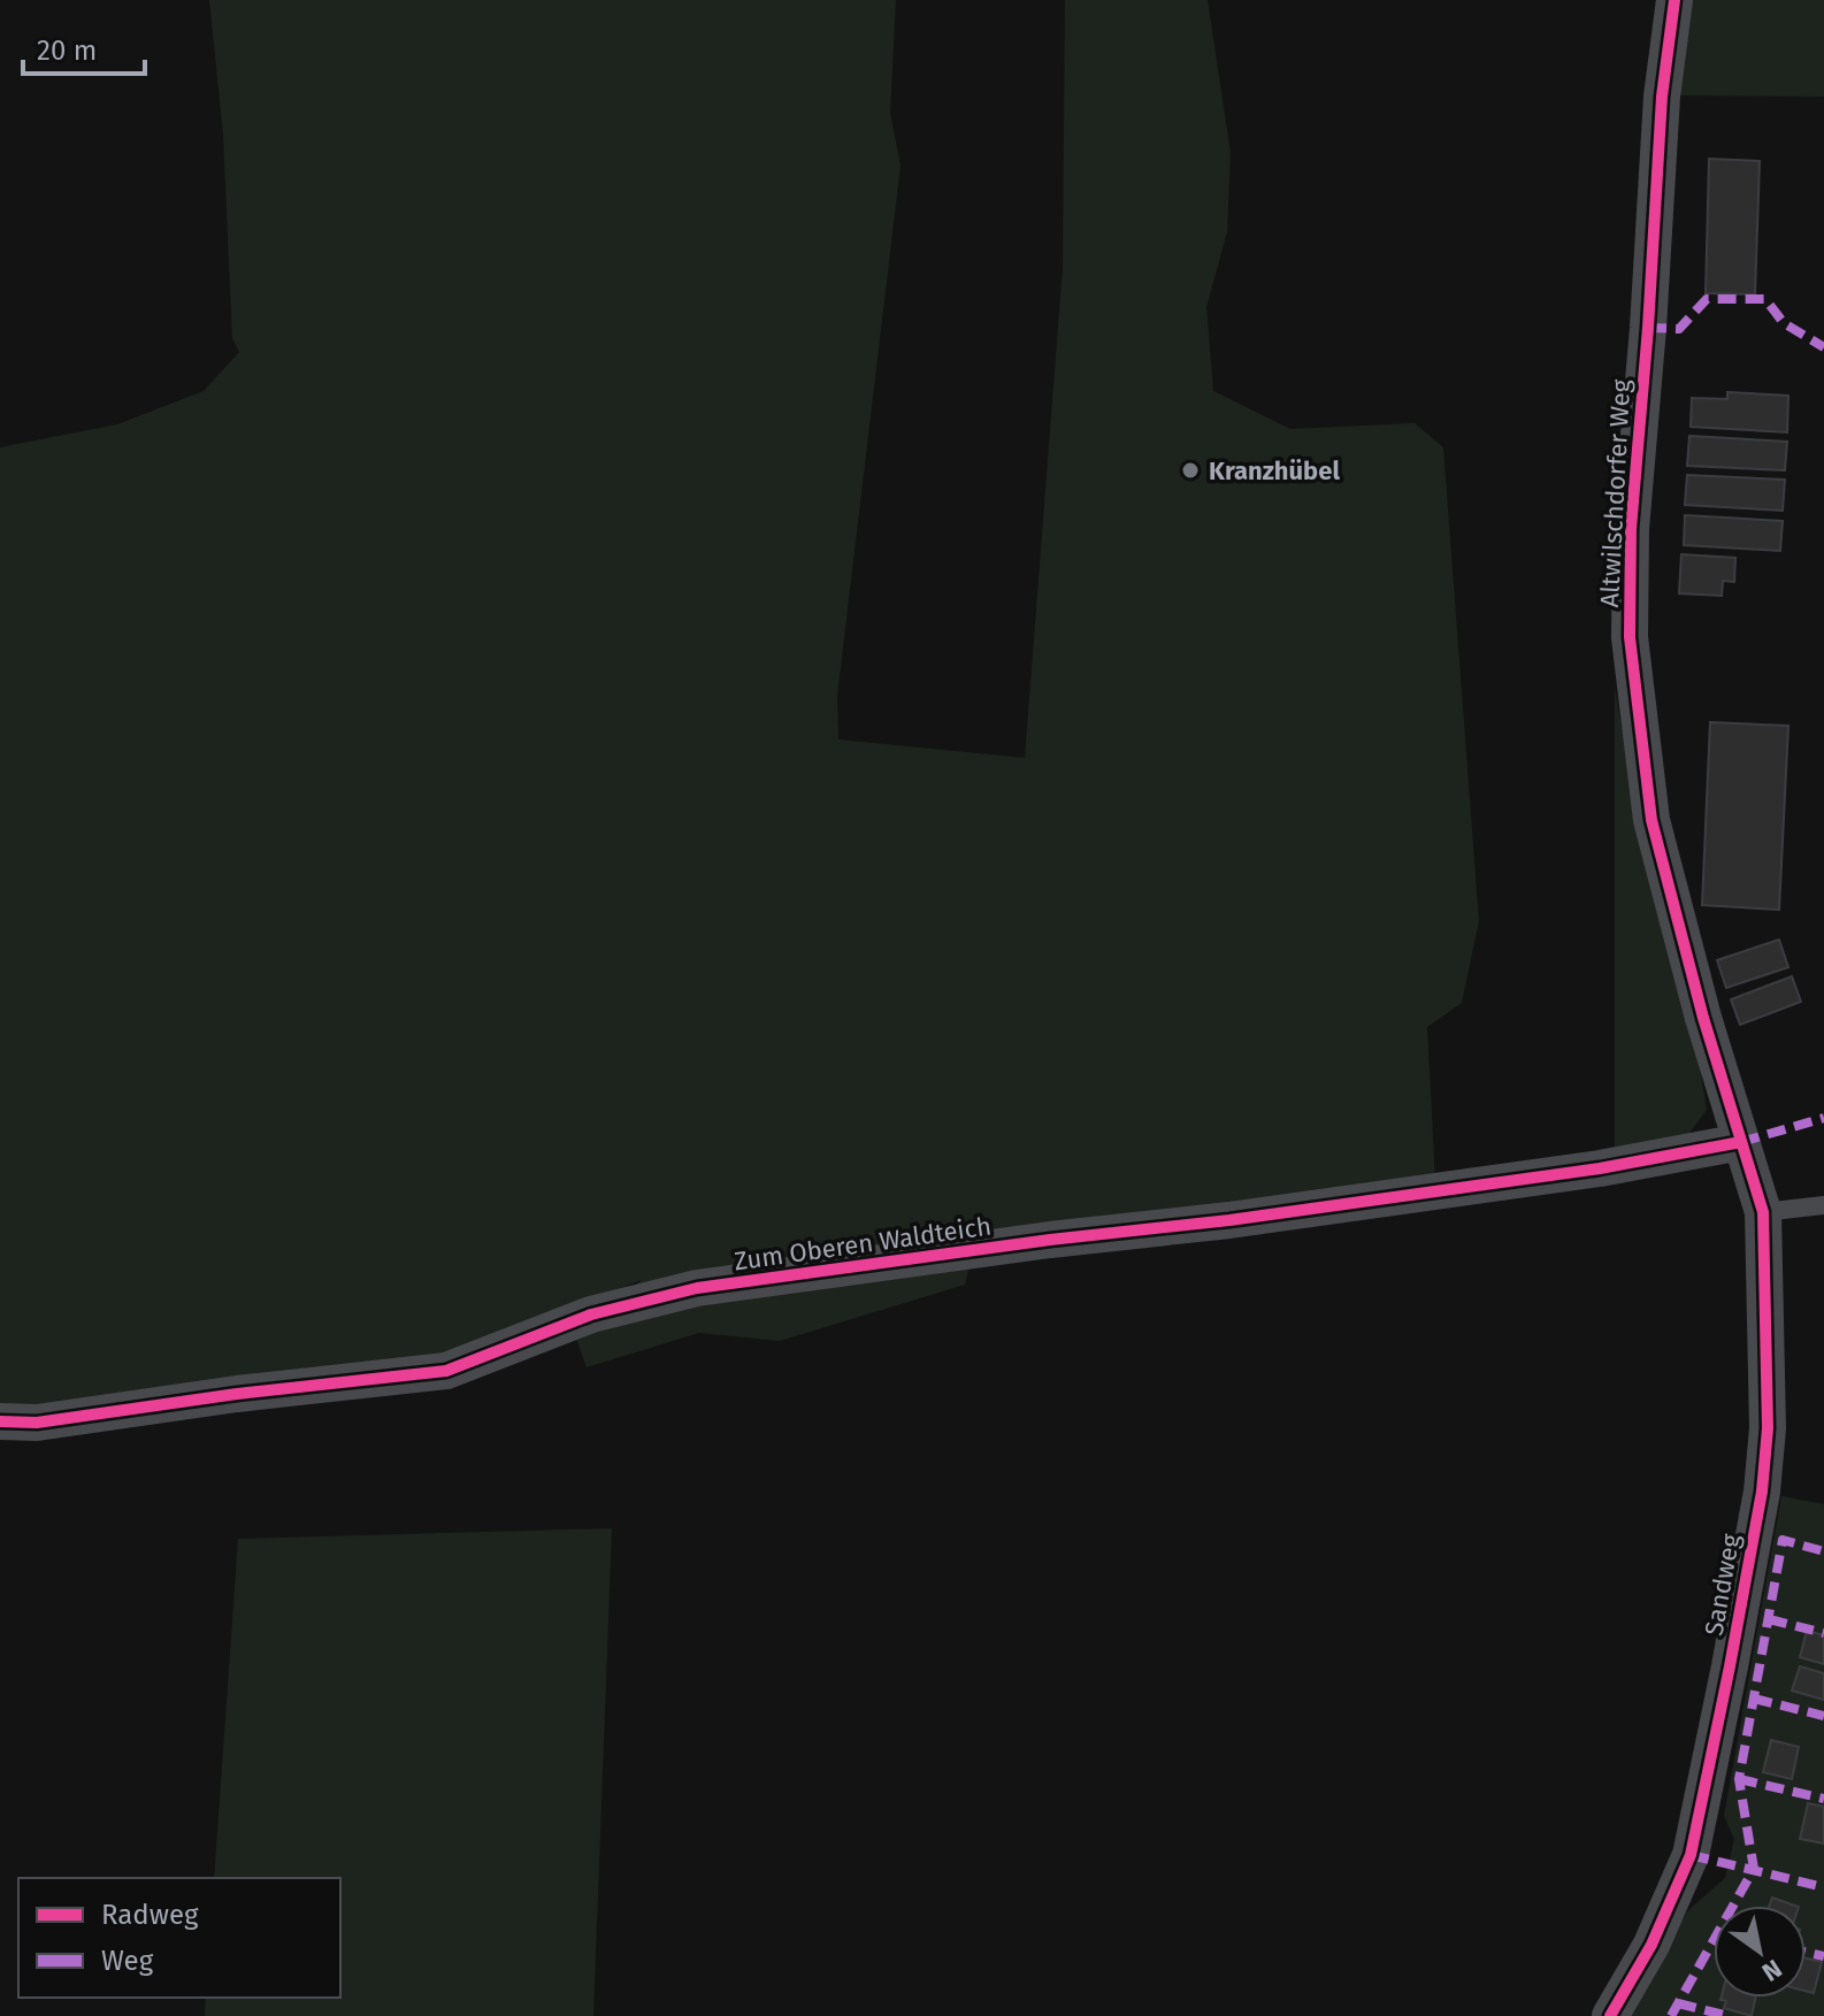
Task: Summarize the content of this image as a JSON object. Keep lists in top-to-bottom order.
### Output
{
  "streets": {
    "street": ["Altwilschdorfer Weg", "Zum Oberen Waldteich", "Sandweg"]
  },
  "crossings": [
    ["Altwilschdorfer Weg", "Zum Oberen Waldteich"],
    ["Altwilschdorfer Weg", "Sandweg"],
    ["Zum Oberen Waldteich", "Sandweg"]
  ],
  "places": ["Kranzhübel"],
  "legend": ["Radweg", "Weg"],
  "scale_bar": "20 m",
  "north": "bottom right"
}
